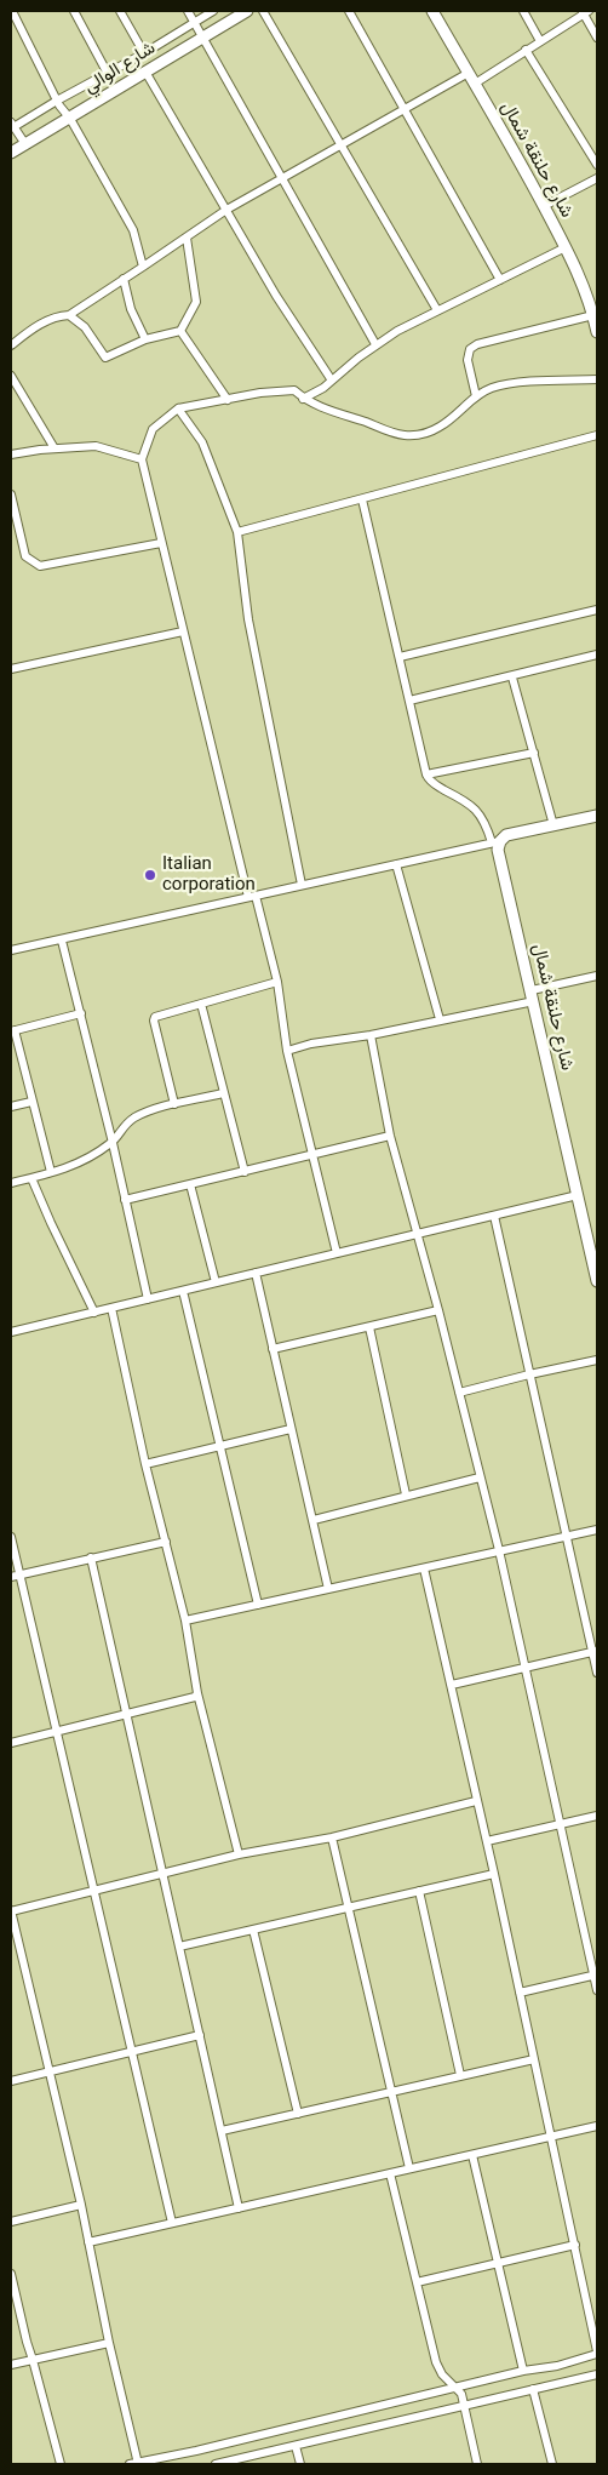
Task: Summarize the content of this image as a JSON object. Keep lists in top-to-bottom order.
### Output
{
  "streets": {
    "street": ["شارع الوالي", "شارع حلنقة شمال"]
  },
  "places": ["Italian corporation"]
}
